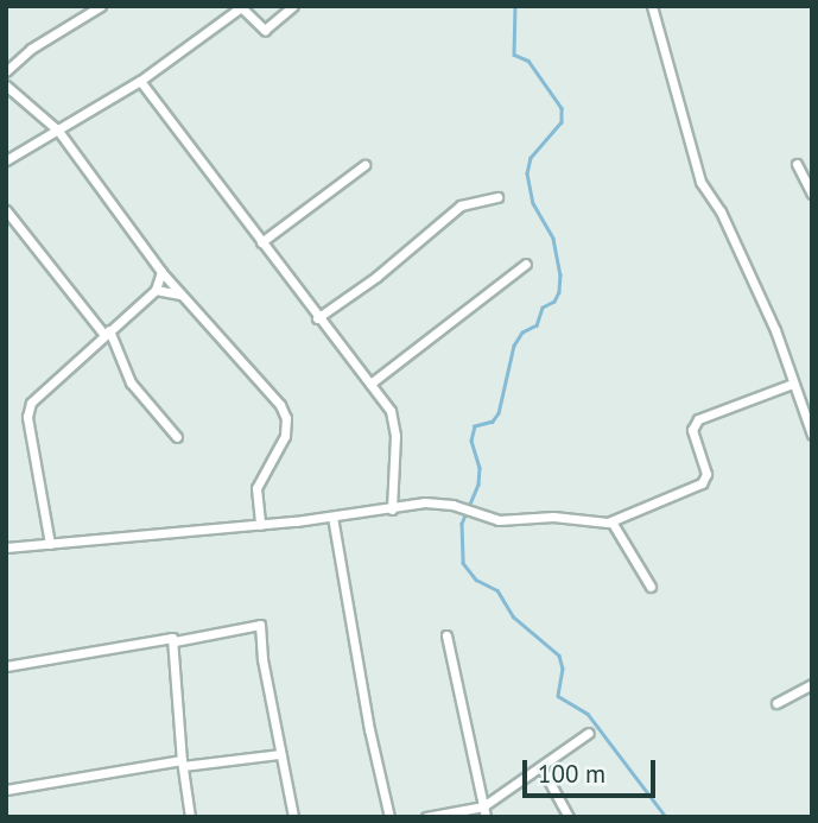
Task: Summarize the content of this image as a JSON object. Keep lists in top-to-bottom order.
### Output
{
  "scale_bar": "100 m"
}
